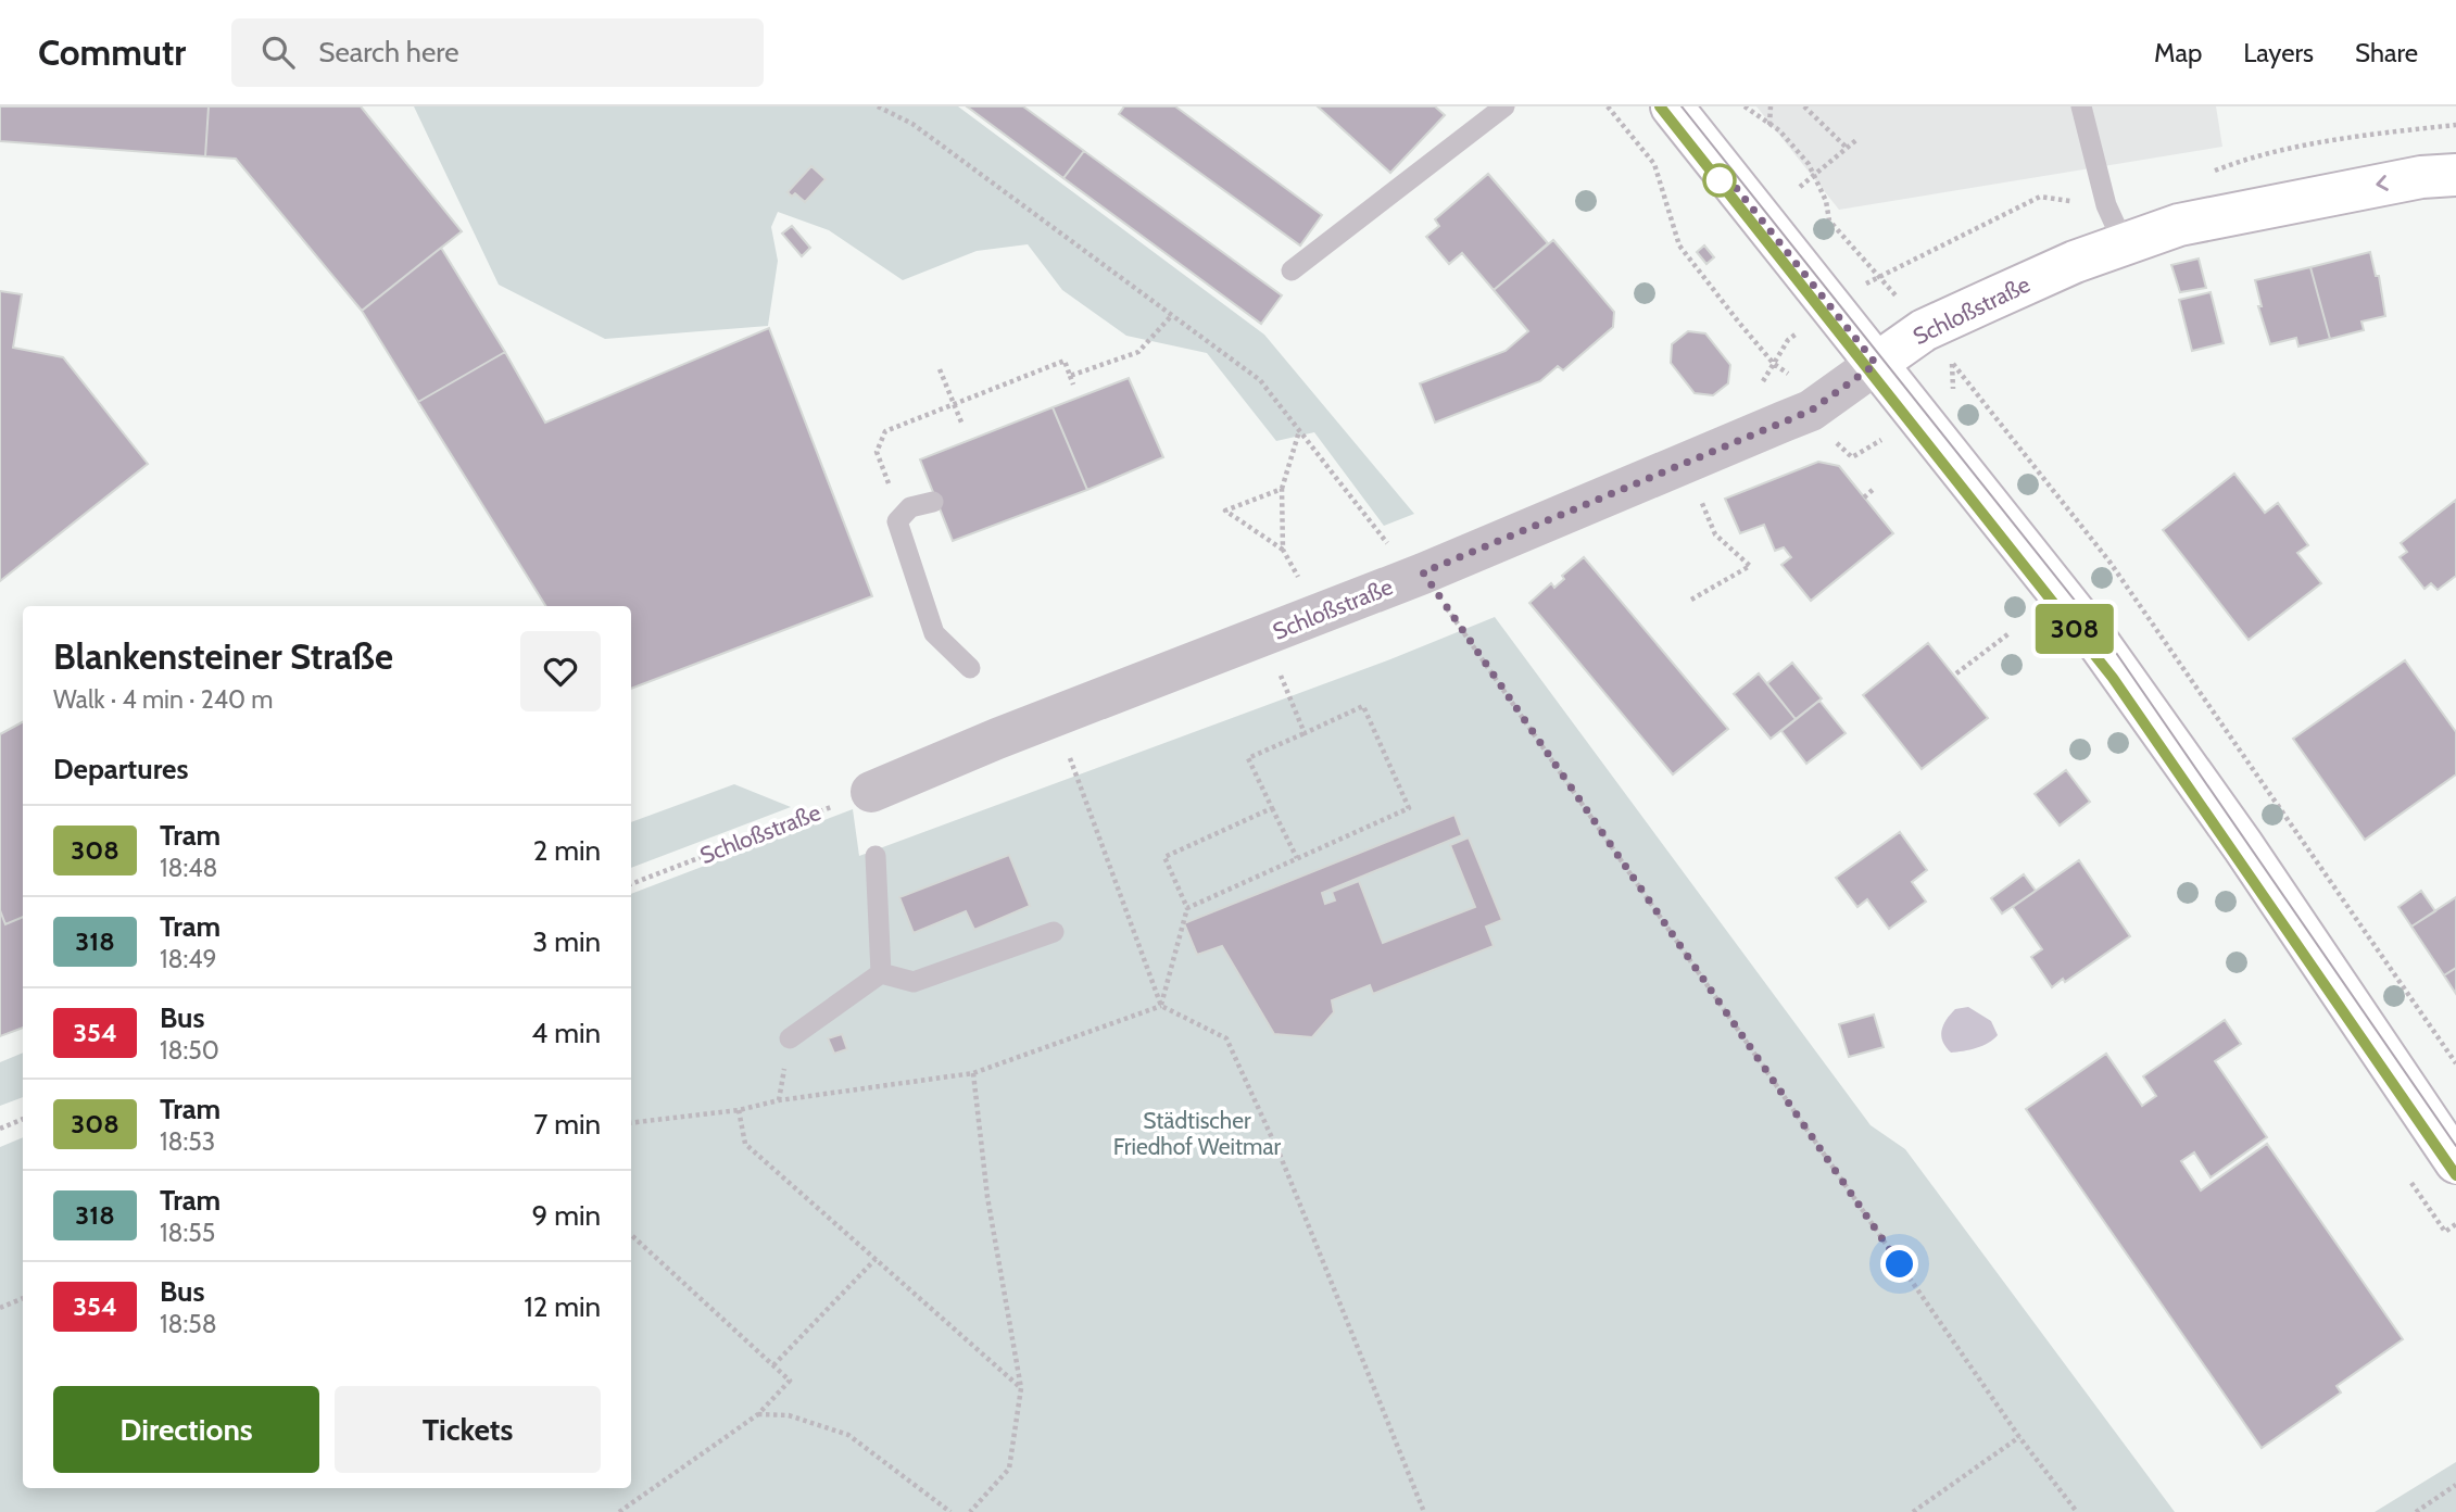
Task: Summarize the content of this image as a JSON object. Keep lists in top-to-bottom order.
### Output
{
  "streets": {
    "main road": ["Schloßstraße"]
  },
  "parks": ["Städtischer Friedhof Weitmar"],
  "lines": ["tram line 308"],
  "page": {
    "header": "Commutr",
    "search": "Search here",
    "nav": ["Map", "Layers", "Share"],
    "on_map": "308",
    "heading": [
      ["Blankensteiner Straße", "Walk · 4 min · 240 m"],
      "Departures"
    ],
    "list": [
      {
        "mark": "308",
        "name": "Tram",
        "note": "18:48",
        "value": "2 min"
      },
      {
        "mark": "318",
        "name": "Tram",
        "note": "18:49",
        "value": "3 min"
      },
      {
        "mark": "354",
        "name": "Bus",
        "note": "18:50",
        "value": "4 min"
      },
      {
        "mark": "308",
        "name": "Tram",
        "note": "18:53",
        "value": "7 min"
      },
      {
        "mark": "318",
        "name": "Tram",
        "note": "18:55",
        "value": "9 min"
      },
      {
        "mark": "354",
        "name": "Bus",
        "note": "18:58",
        "value": "12 min"
      }
    ],
    "buttons": ["Directions", "Tickets"]
  }
}
